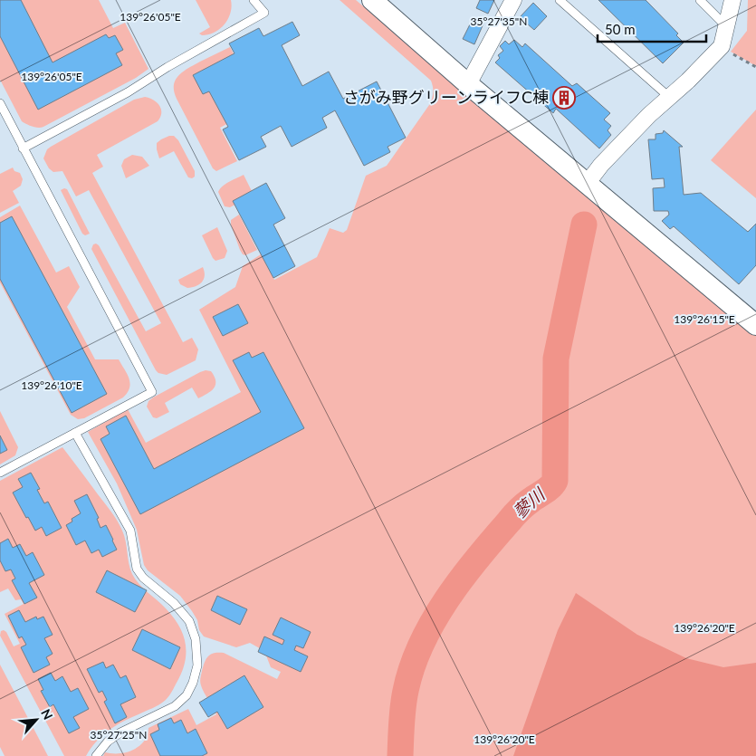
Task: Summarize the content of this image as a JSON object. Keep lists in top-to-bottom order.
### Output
{
  "water": ["蓼川"],
  "places": {
    "building": ["さがみ野グリーンライフC棟"]
  },
  "scale_bar": "50 m",
  "north": "top right",
  "coordinates": [
    "139°26'05\"E",
    "35°27'35\"N",
    "139°26'15\"E",
    "139°26'10\"E",
    "139°26'20\"E",
    "35°27'25\"N"
  ]
}
